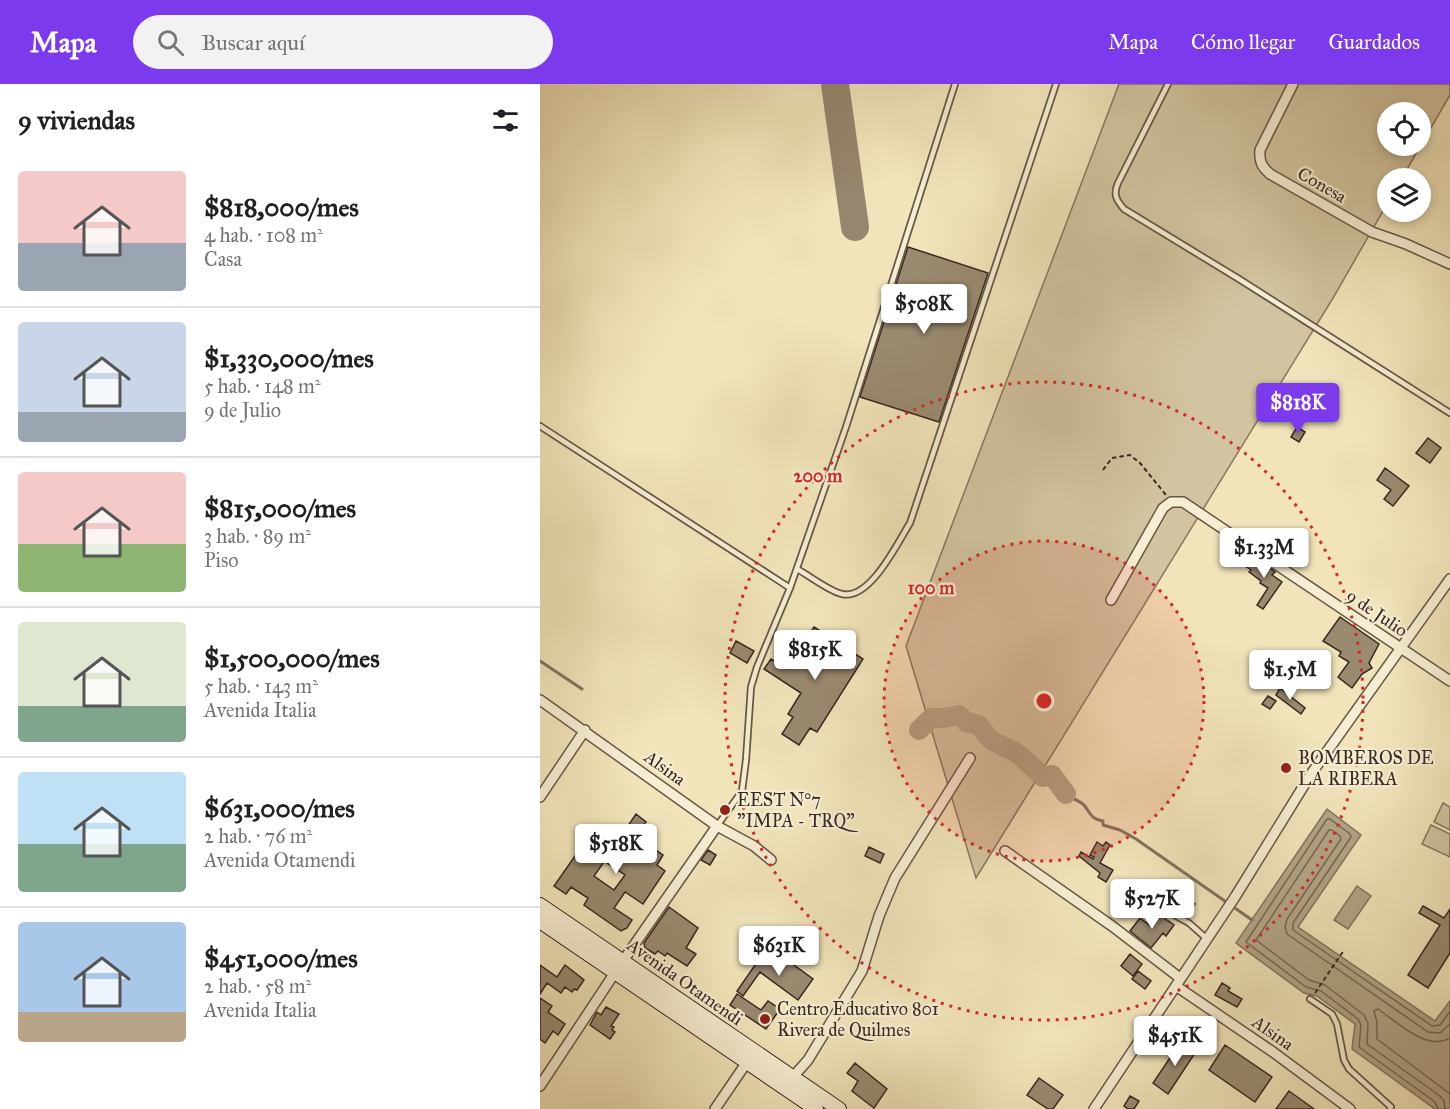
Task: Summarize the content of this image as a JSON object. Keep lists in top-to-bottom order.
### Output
{
  "streets": {
    "main road": ["Avenida Otamendi"],
    "street": ["Conesa", "9 de Julio", "Alsina"]
  },
  "places": ["BOMBEROS DE LA RIBERA", "EEST N°7 \"IMPA - TRQ\"", "Centro Educativo 801 Rivera de Quilmes"],
  "page": {
    "header": "Mapa",
    "search": "Buscar aquí",
    "nav": ["Mapa", "Cómo llegar", "Guardados"],
    "heading": "9 viviendas",
    "list": [
      {
        "name": "$818,000/mes",
        "note": "4 hab. · 108 m² · Casa"
      },
      {
        "name": "$1,330,000/mes",
        "note": "5 hab. · 148 m² · 9 de Julio"
      },
      {
        "name": "$815,000/mes",
        "note": "3 hab. · 89 m² · Piso"
      },
      {
        "name": "$1,500,000/mes",
        "note": "5 hab. · 143 m² · Avenida Italia"
      },
      {
        "name": "$631,000/mes",
        "note": "2 hab. · 76 m² · Avenida Otamendi"
      },
      {
        "name": "$451,000/mes",
        "note": "2 hab. · 58 m² · Avenida Italia"
      }
    ],
    "price": [
      "$508K",
      "$818K",
      "$1.33M",
      "$815K",
      "$1.5M",
      "$518K",
      "$527K",
      "$631K",
      "$451K"
    ]
  },
  "rings": ["200 m", "100 m"]
}
